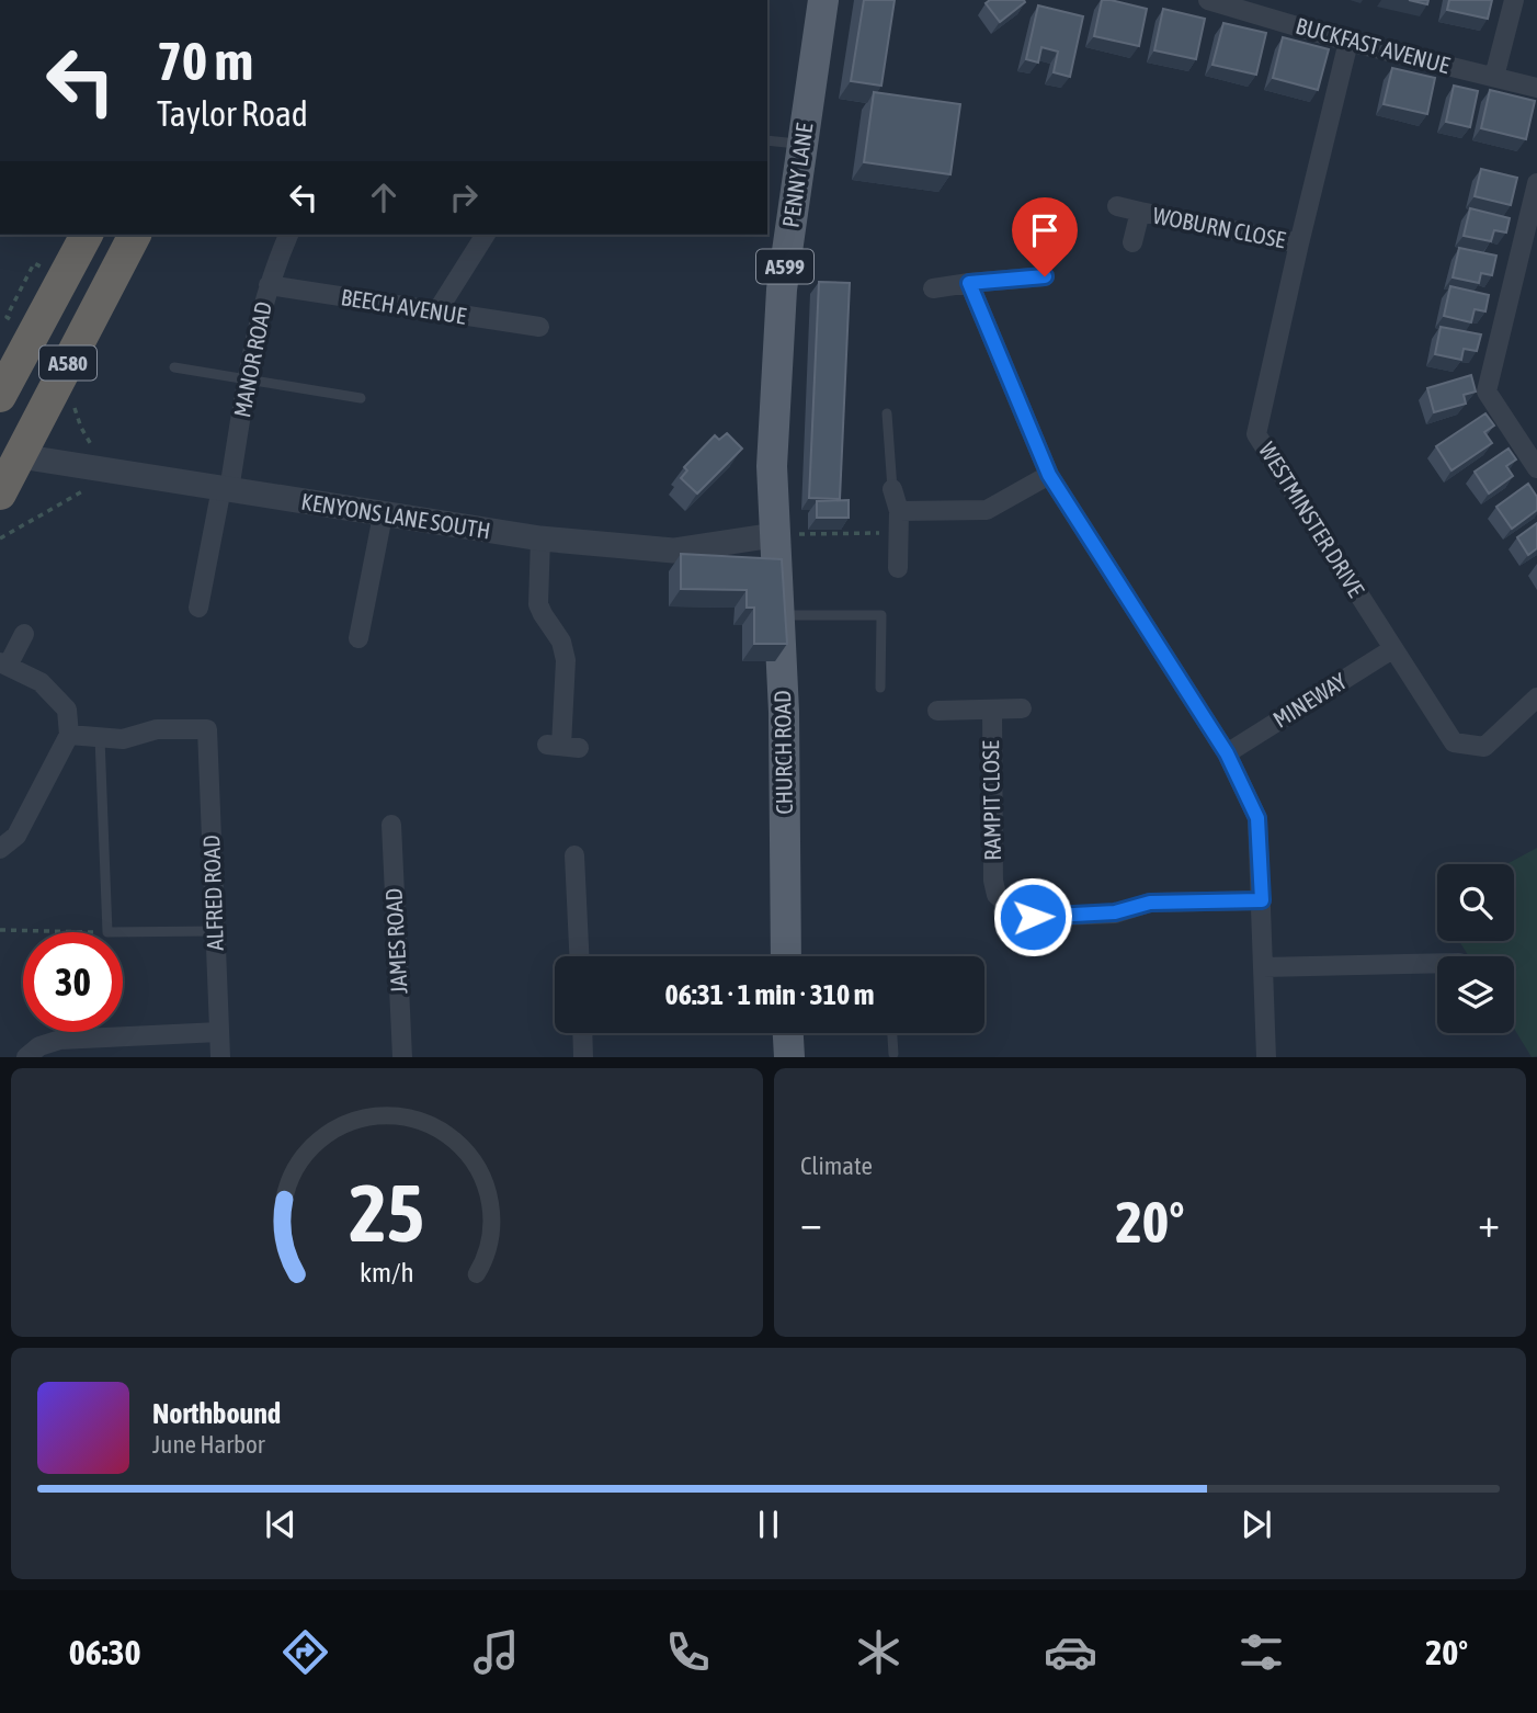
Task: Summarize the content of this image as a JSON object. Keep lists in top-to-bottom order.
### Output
{
  "streets": {
    "highway": ["A580"],
    "main road": ["PENNY LANE", "A599", "CHURCH ROAD"],
    "street": [
      "BUCKFAST AVENUE",
      "WOBURN CLOSE",
      "BEECH AVENUE",
      "MANOR ROAD",
      "KENYONS LANE SOUTH",
      "WESTMINSTER DRIVE",
      "MINEWAY",
      "RAMPIT CLOSE",
      "ALFRED ROAD",
      "JAMES ROAD"
    ]
  },
  "crossings": [
    ["BUCKFAST AVENUE", "WESTMINSTER DRIVE"],
    ["PENNY LANE", "KENYONS LANE SOUTH"],
    ["PENNY LANE", "CHURCH ROAD"],
    ["WOBURN CLOSE", "WESTMINSTER DRIVE"],
    ["BEECH AVENUE", "MANOR ROAD"],
    ["MANOR ROAD", "KENYONS LANE SOUTH"],
    ["A580", "KENYONS LANE SOUTH"],
    ["KENYONS LANE SOUTH", "CHURCH ROAD"],
    ["WESTMINSTER DRIVE", "MINEWAY"]
  ],
  "page": {
    "turn": ["70 m", "Taylor Road"],
    "limit": "30",
    "trip": "06:31 · 1 min · 310 m",
    "tile": "Climate",
    "heat": ["−", "20°", "+"],
    "song": ["Northbound", "June Harbor"],
    "tabs": ["06:30", "20°"],
    "gauge": ["25", "km/h"]
  }
}
